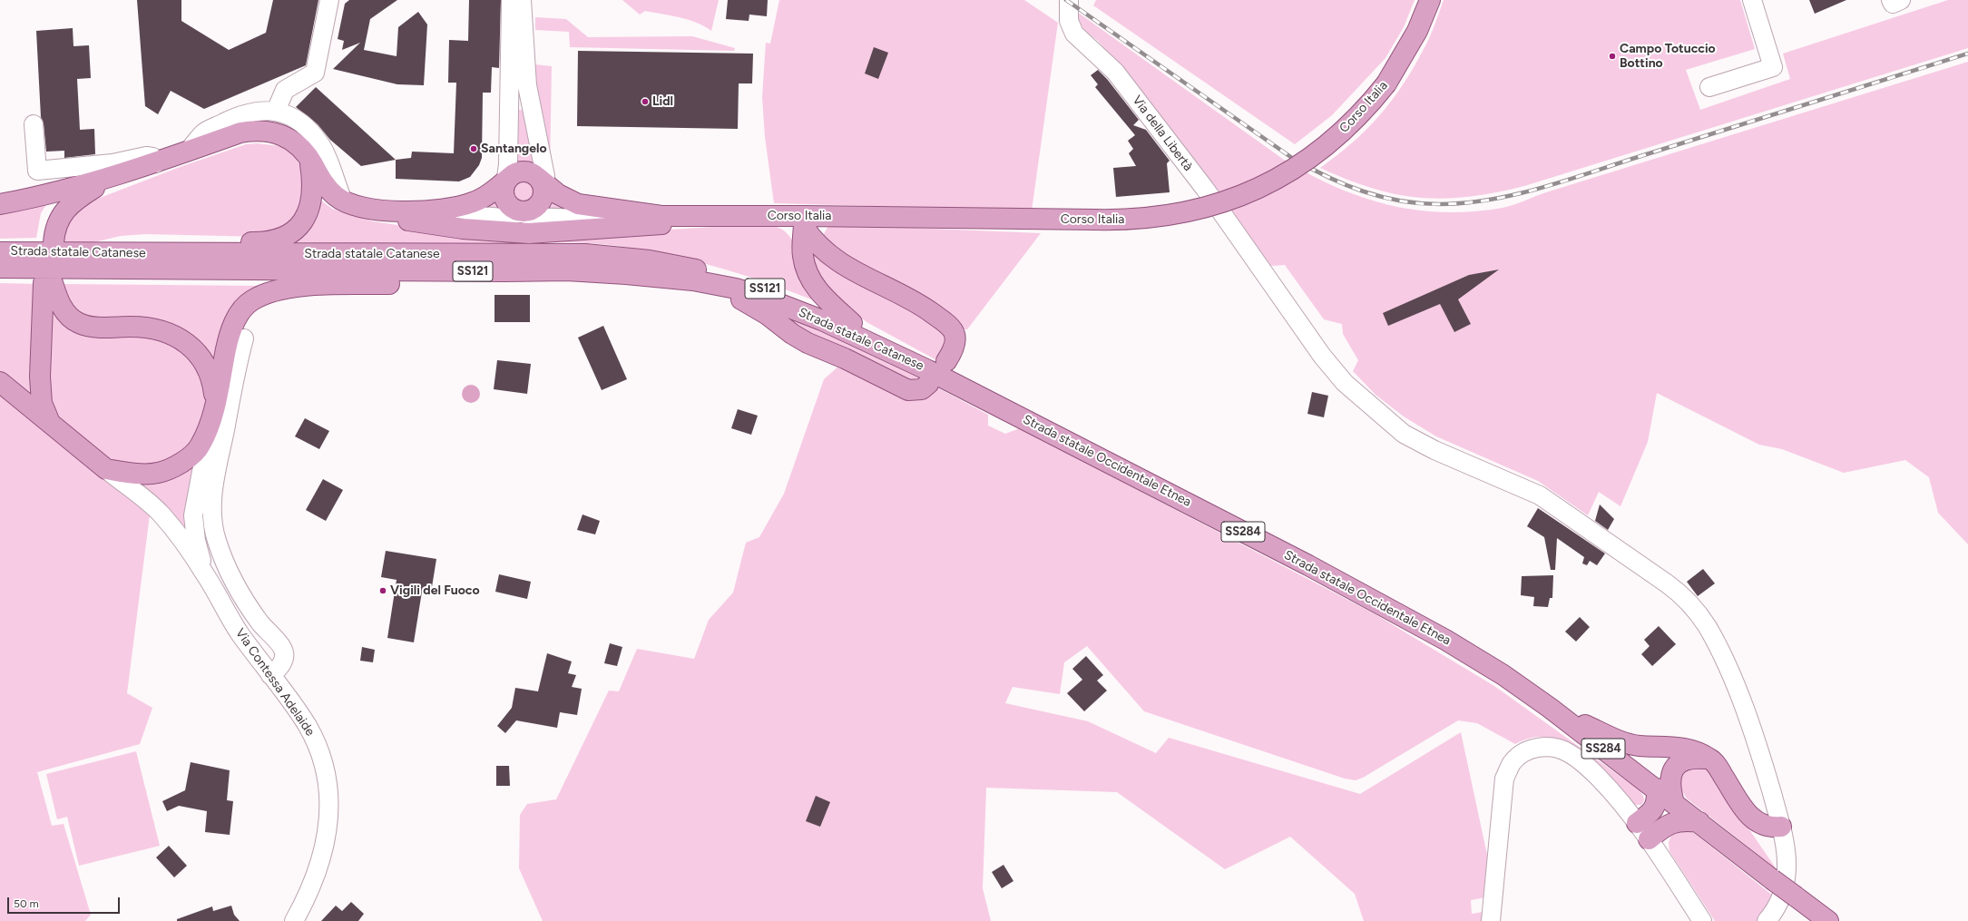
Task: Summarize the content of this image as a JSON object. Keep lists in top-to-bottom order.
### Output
{
  "streets": {
    "main road": [
      "Corso Italia",
      "Strada statale Catanese",
      "SS121",
      "Strada statale Occidentale Etnea",
      "SS284"
    ],
    "street": ["Via della Libertà", "Via Contessa Adelaide"]
  },
  "crossings": [
    ["Strada statale Catanese", "Strada statale Occidentale Etnea"]
  ],
  "places": [
    "Campo Totuccio Bottino",
    "Lidl",
    "Santangelo",
    "Vigili del Fuoco"
  ],
  "scale_bar": "50 m"
}
